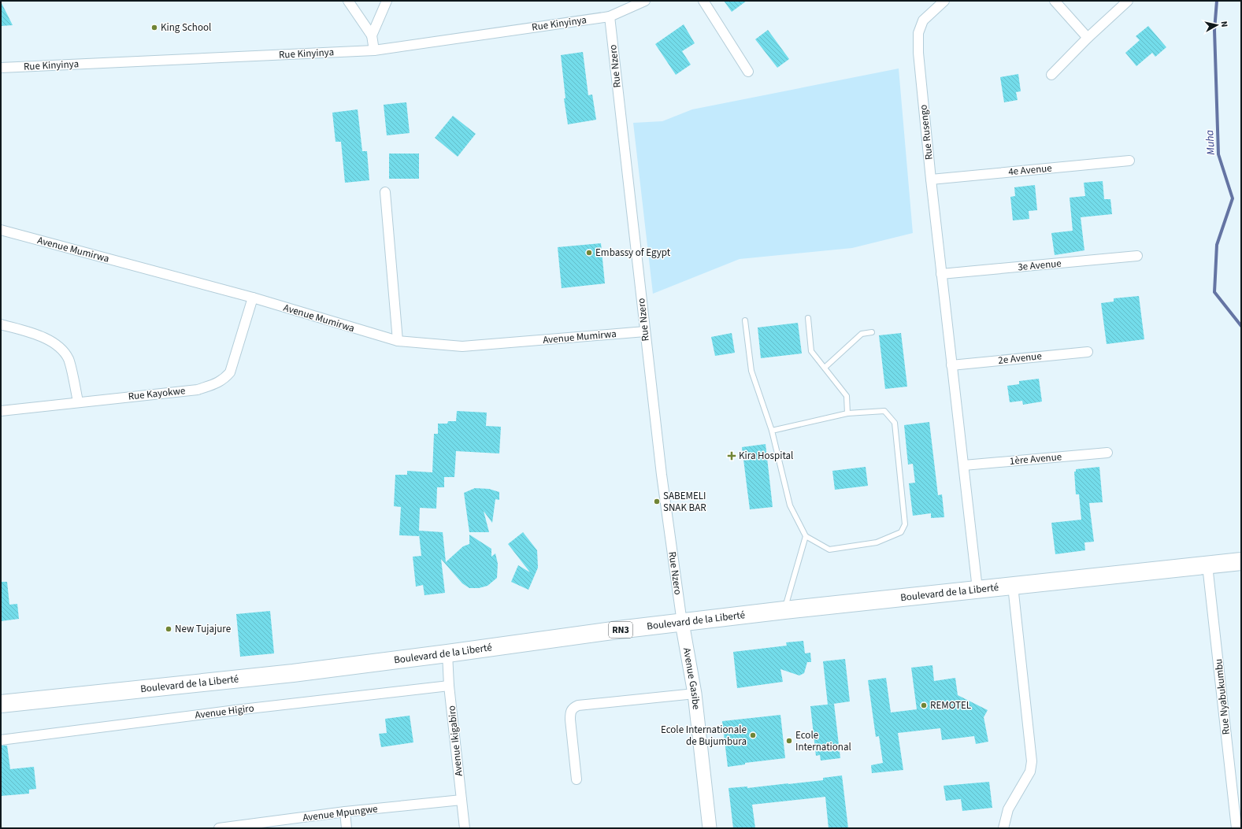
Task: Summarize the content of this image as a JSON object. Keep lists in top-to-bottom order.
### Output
{
  "streets": {
    "highway": ["Boulevard de la Liberté", "RN3"],
    "street": [
      "Rue Kinyinya",
      "Rue Nzero",
      "Rue Rusengo",
      "4e Avenue",
      "Avenue Mumirwa",
      "3e Avenue",
      "2e Avenue",
      "Rue Kayokwe",
      "1ère Avenue",
      "Avenue Gasibe",
      "Rue Nyabukumbu",
      "Avenue Higiro",
      "Avenue Ikigabiro",
      "Avenue Mpungwe"
    ]
  },
  "crossings": [
    ["Rue Kinyinya", "Rue Nzero"],
    ["Rue Nzero", "Avenue Mumirwa"],
    ["Rue Nzero", "Boulevard de la Liberté"],
    ["Rue Nzero", "Avenue Gasibe"],
    ["Rue Rusengo", "4e Avenue"],
    ["Rue Rusengo", "3e Avenue"],
    ["Rue Rusengo", "2e Avenue"],
    ["Rue Rusengo", "1ère Avenue"],
    ["Rue Rusengo", "Boulevard de la Liberté"],
    ["Avenue Mumirwa", "Rue Kayokwe"],
    ["Boulevard de la Liberté", "Avenue Gasibe"],
    ["Boulevard de la Liberté", "Rue Nyabukumbu"],
    ["Boulevard de la Liberté", "Avenue Ikigabiro"],
    ["Avenue Higiro", "Avenue Ikigabiro"],
    ["Avenue Ikigabiro", "Avenue Mpungwe"]
  ],
  "water": ["Muha"],
  "places": {
    "other": [
      "King School",
      "Embassy of Egypt",
      "SABEMELI SNAK BAR",
      "New Tujajure",
      "REMOTEL",
      "Ecole Internationale de Bujumbura",
      "Ecole International"
    ],
    "health": ["Kira Hospital"]
  },
  "north": "right"
}
